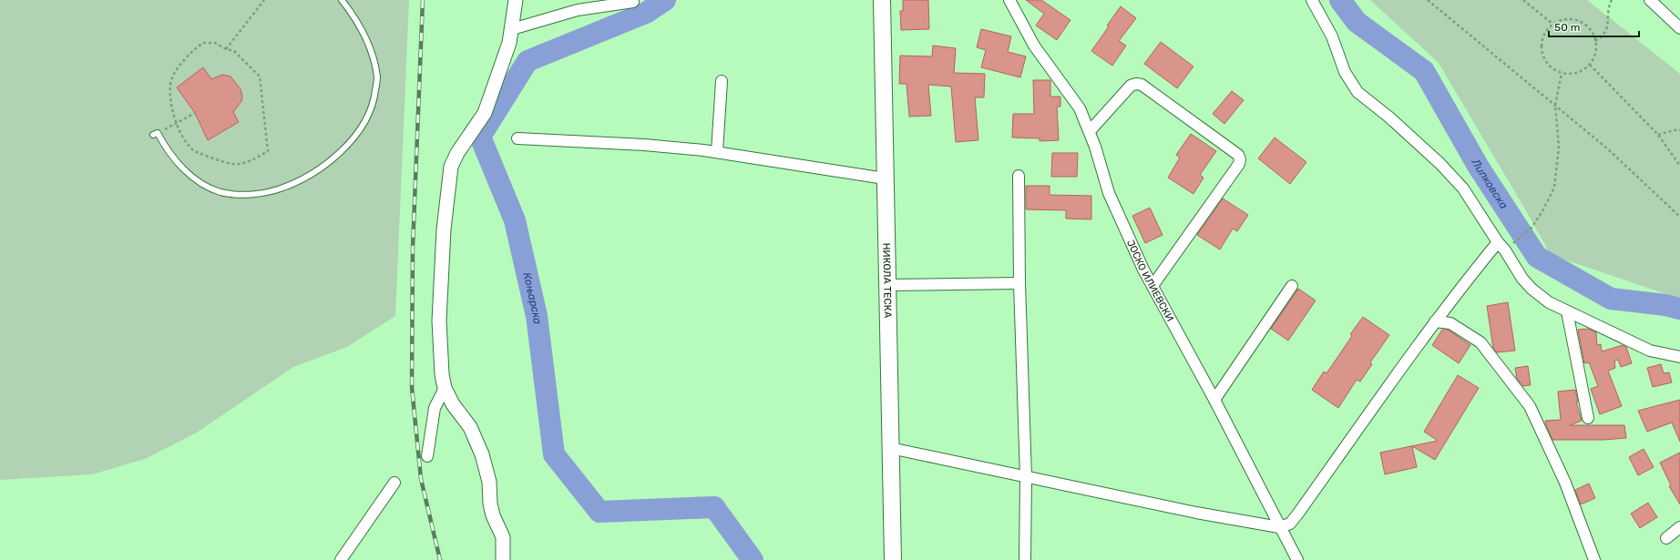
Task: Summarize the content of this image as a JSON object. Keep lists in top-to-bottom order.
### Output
{
  "streets": {
    "main road": ["НИКОЛА ТЕСКА"],
    "street": ["ЈОСКО ИЛИЕВСКИ"]
  },
  "water": ["Липковска", "Коњарска"],
  "scale_bar": "50 m"
}
